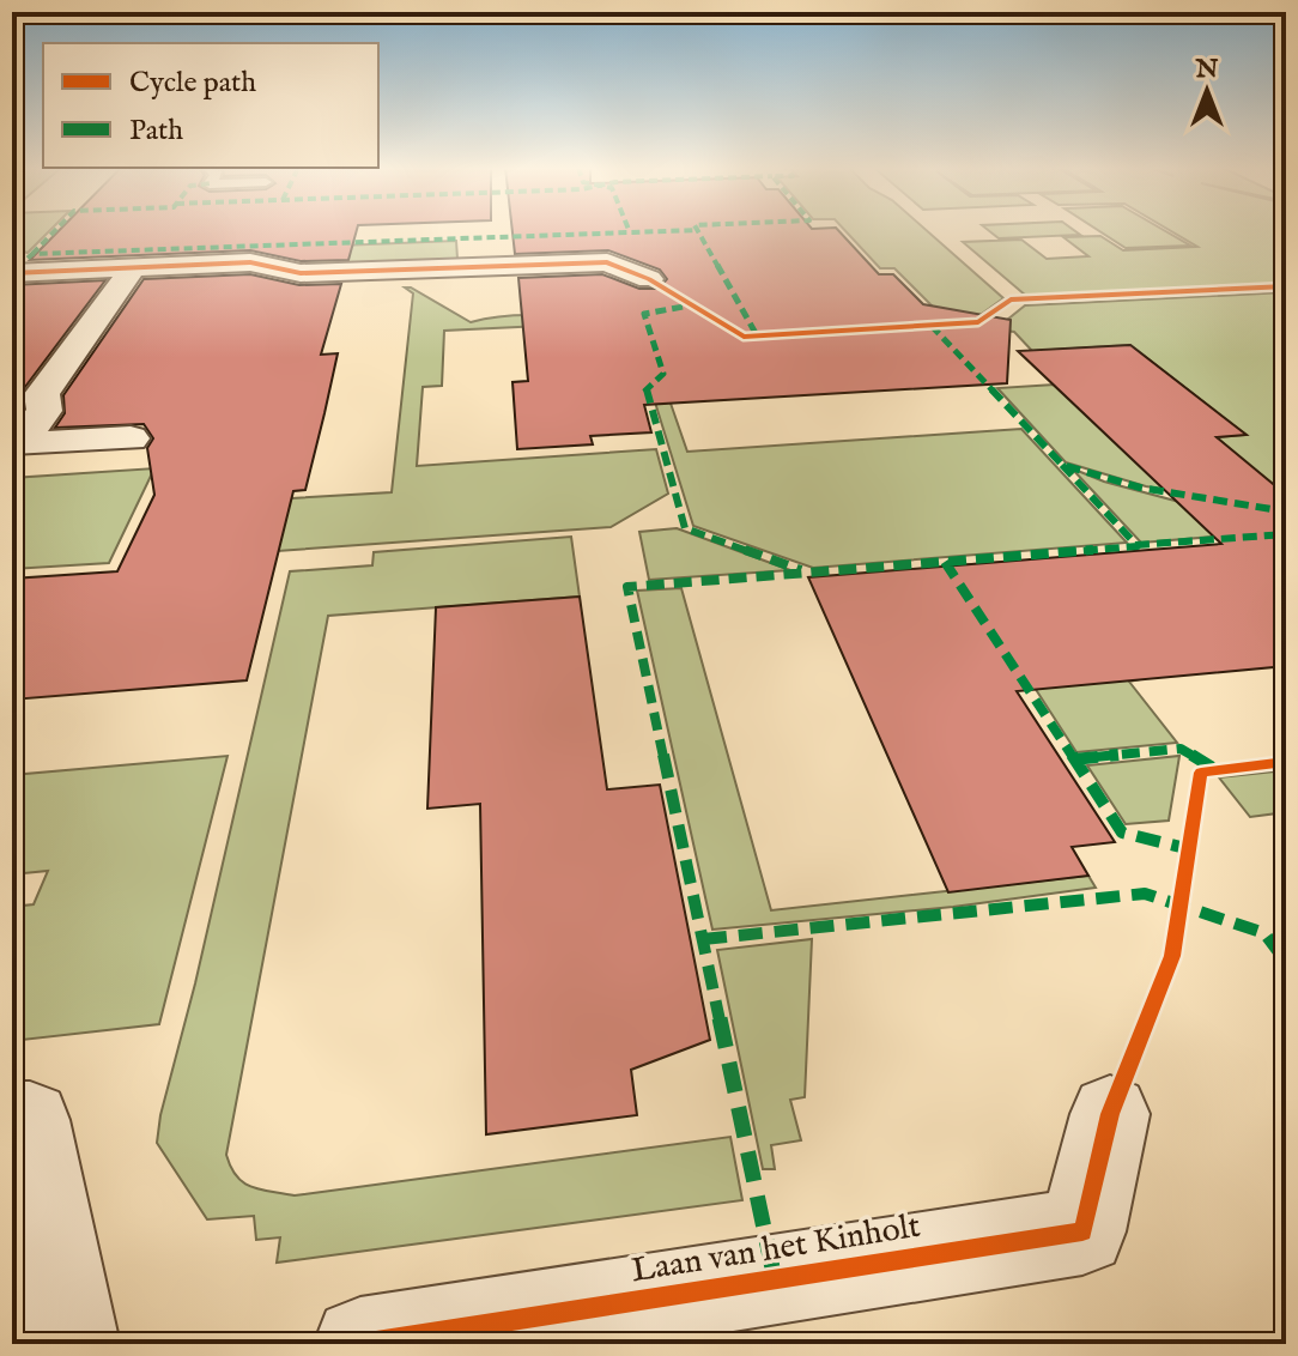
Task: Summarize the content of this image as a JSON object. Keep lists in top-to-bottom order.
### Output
{
  "streets": {
    "street": ["Laan van het Kinholt"]
  },
  "legend": ["Cycle path", "Path"],
  "north": "top"
}
